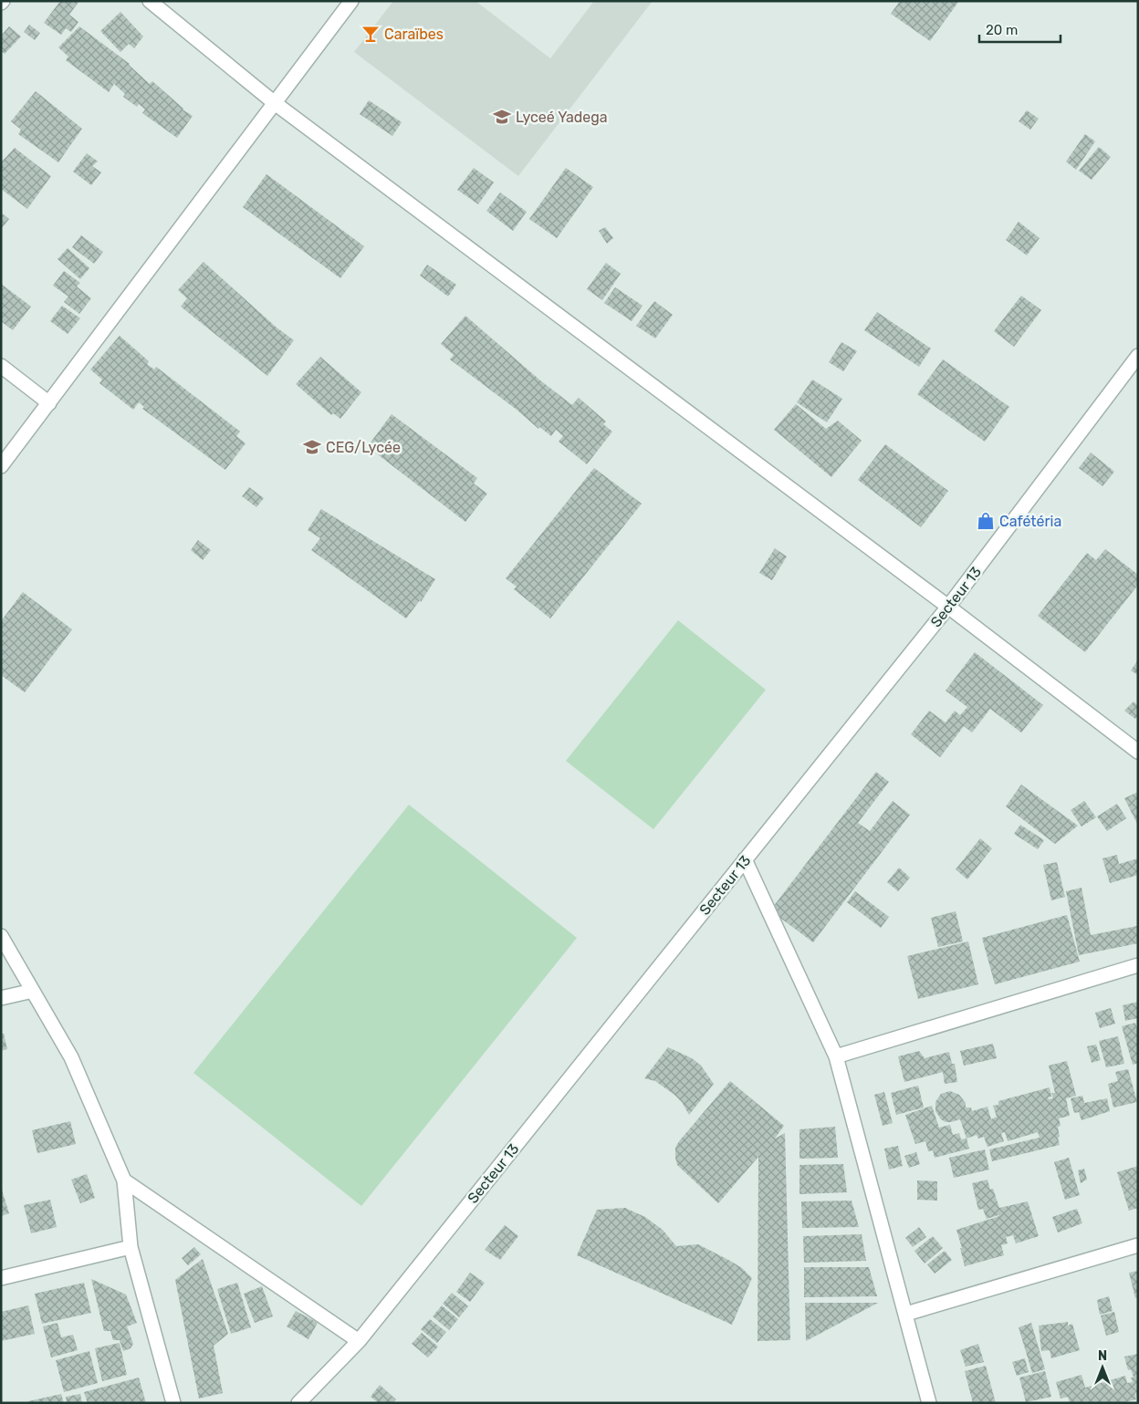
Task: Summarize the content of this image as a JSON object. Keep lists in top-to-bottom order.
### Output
{
  "streets": {
    "street": ["Secteur 13"]
  },
  "places": {
    "bar": ["Caraïbes"],
    "school or university": ["Lyceé Yadega", "CEG/Lycée"],
    "shop": ["Cafétéria"]
  },
  "scale_bar": "20 m",
  "north": "top"
}
